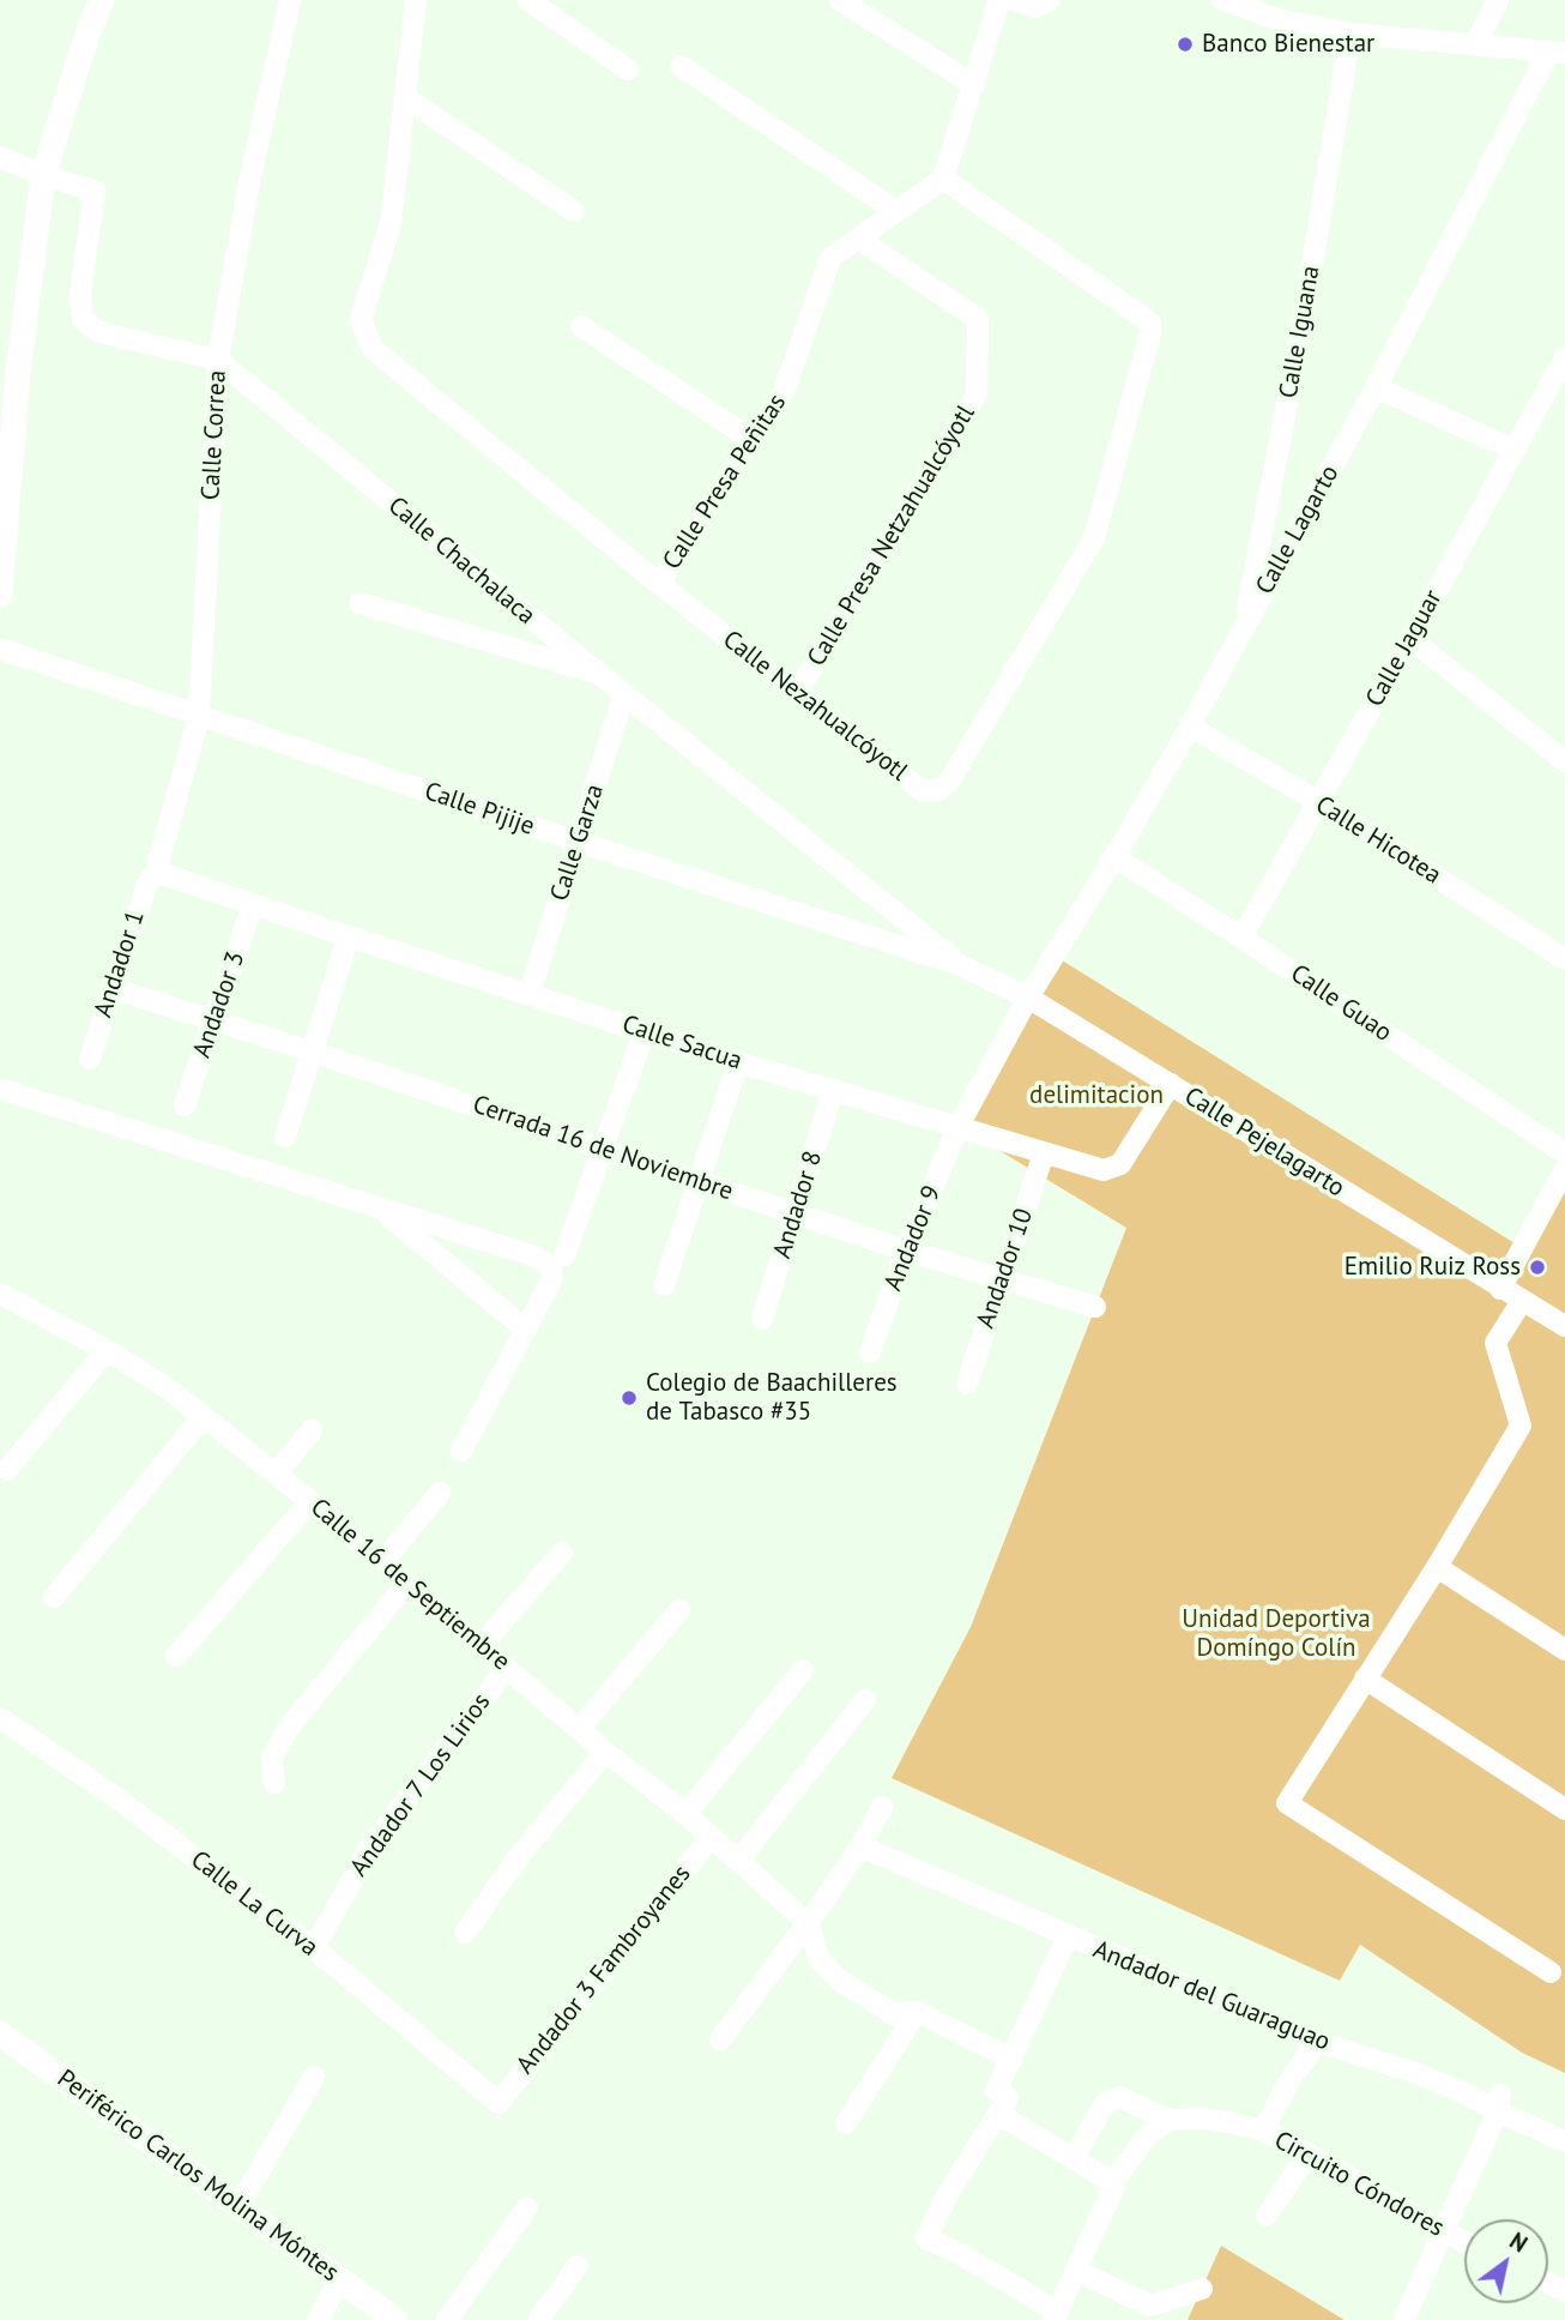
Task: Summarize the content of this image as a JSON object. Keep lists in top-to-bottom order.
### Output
{
  "streets": {
    "main road": ["Periférico Carlos Molina Móntes"],
    "street": [
      "Calle Iguana",
      "Calle Correa",
      "Calle Presa Peñitas",
      "Calle Lagarto",
      "Calle Presa Netzahualcóyotl",
      "Calle Chachalaca",
      "Calle Jaguar",
      "Calle Nezahualcóyotl",
      "Calle Pijije",
      "Calle Hicotea",
      "Calle Garza",
      "Andador 1",
      "Calle Guao",
      "Andador 3",
      "Calle Sacua",
      "Calle Pejelagarto",
      "Cerrada 16 de Noviembre",
      "Andador 8",
      "Andador 9",
      "Andador 10",
      "Calle 16 de Septiembre",
      "Andador 7 Los Lirios",
      "Calle La Curva",
      "Andador 3 Fambroyanes",
      "Andador del Guaraguao",
      "Circuito Cóndores"
    ]
  },
  "crossings": [
    ["Calle Iguana", "Calle Lagarto"],
    ["Calle Correa", "Calle Chachalaca"],
    ["Calle Correa", "Calle Pijije"],
    ["Calle Correa", "Andador 1"],
    ["Calle Correa", "Calle Sacua"],
    ["Calle Presa Peñitas", "Calle Presa Netzahualcóyotl"],
    ["Calle Presa Peñitas", "Calle Nezahualcóyotl"],
    ["Calle Lagarto", "Calle Hicotea"],
    ["Calle Lagarto", "Calle Guao"],
    ["Calle Lagarto", "Calle Pejelagarto"],
    ["Calle Lagarto", "Andador 9"],
    ["Calle Presa Netzahualcóyotl", "Calle Nezahualcóyotl"],
    ["Calle Chachalaca", "Calle Pijije"],
    ["Calle Chachalaca", "Calle Garza"],
    ["Calle Chachalaca", "Calle Pejelagarto"],
    ["Calle Jaguar", "Calle Hicotea"],
    ["Calle Jaguar", "Calle Guao"],
    ["Calle Pijije", "Calle Garza"],
    ["Calle Pijije", "Calle Pejelagarto"],
    ["Calle Garza", "Calle Sacua"],
    ["Andador 1", "Calle Sacua"],
    ["Andador 1", "Cerrada 16 de Noviembre"],
    ["Andador 3", "Calle Sacua"],
    ["Andador 3", "Cerrada 16 de Noviembre"],
    ["Calle Sacua", "Calle Pejelagarto"],
    ["Calle Sacua", "Andador 8"],
    ["Calle Sacua", "Andador 9"],
    ["Calle Sacua", "Andador 10"],
    ["Calle Pejelagarto", "Andador 9"],
    ["Cerrada 16 de Noviembre", "Andador 8"],
    ["Cerrada 16 de Noviembre", "Andador 9"],
    ["Cerrada 16 de Noviembre", "Andador 10"],
    ["Calle 16 de Septiembre", "Andador 7 Los Lirios"],
    ["Calle 16 de Septiembre", "Andador 3 Fambroyanes"],
    ["Andador 7 Los Lirios", "Calle La Curva"],
    ["Calle La Curva", "Andador 3 Fambroyanes"]
  ],
  "parks": ["delimitacion", "Unidad Deportiva Domíngo Colín"],
  "places": ["Banco Bienestar", "Emilio Ruiz Ross", "Colegio de Baachilleres de Tabasco #35"],
  "north": "top right"
}
